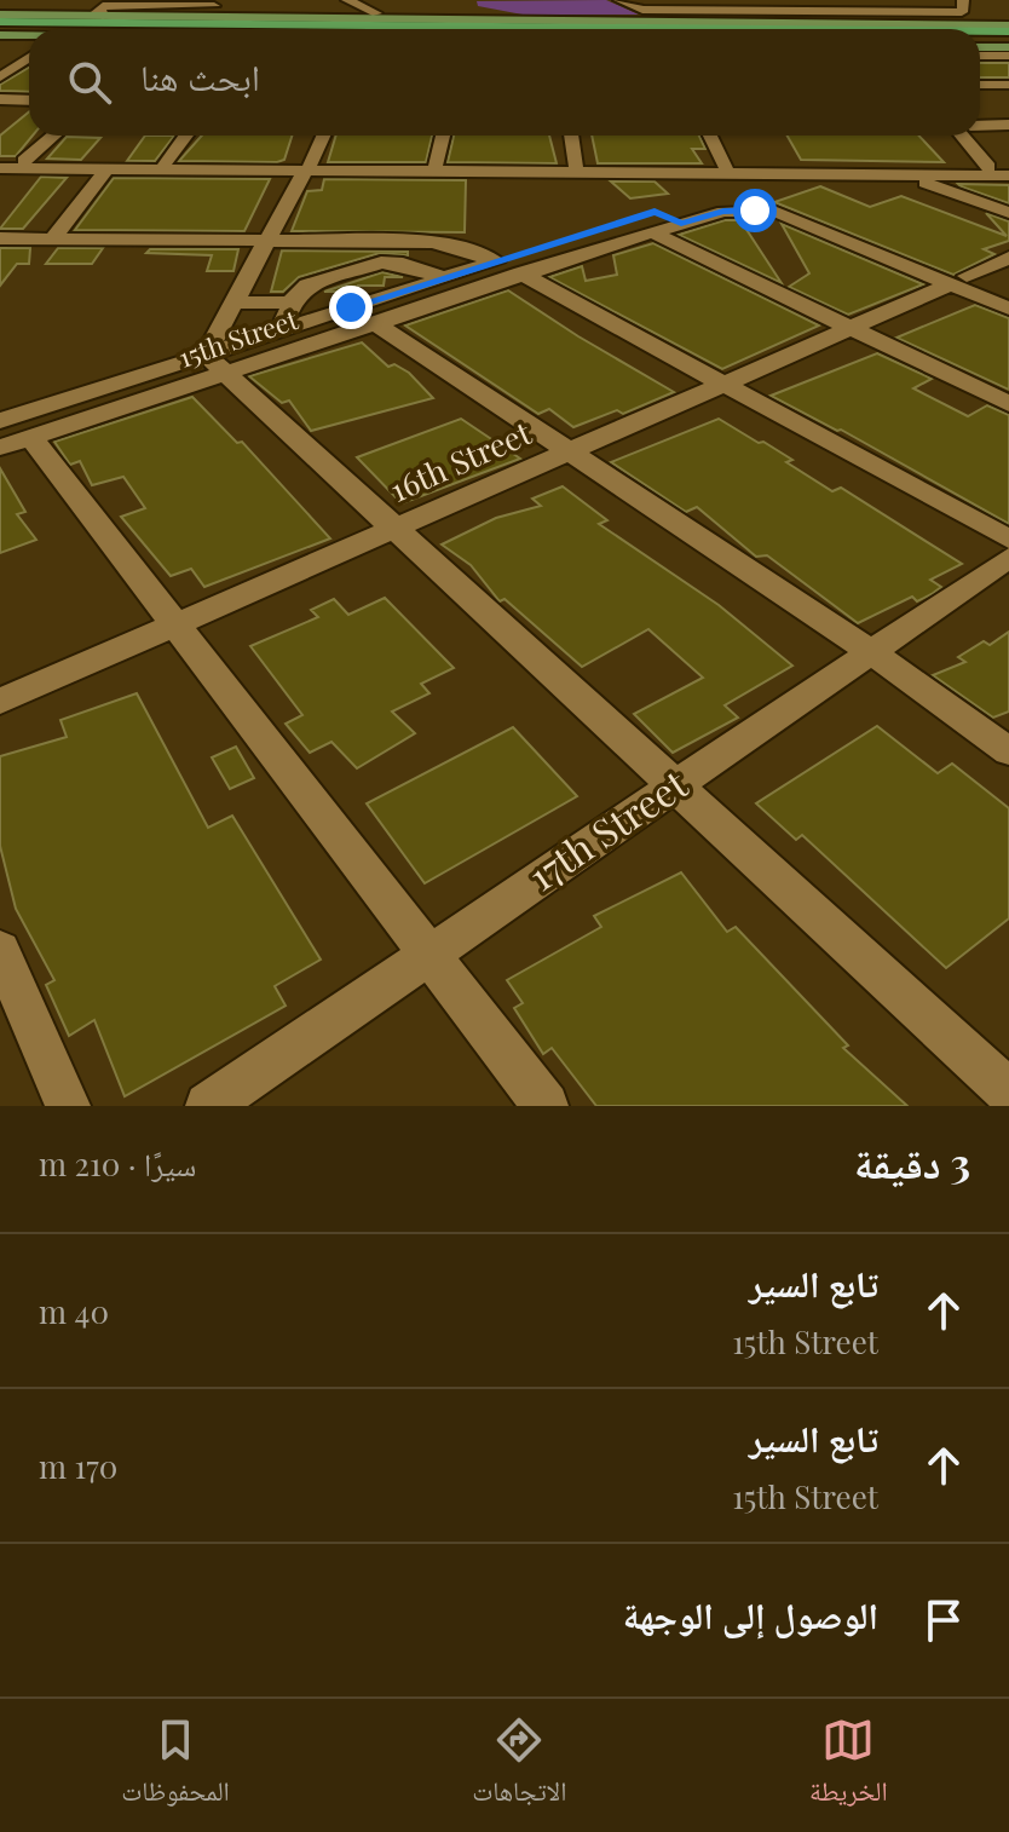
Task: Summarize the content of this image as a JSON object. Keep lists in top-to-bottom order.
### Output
{
  "streets": {
    "street": ["15th Street", "16th Street", "17th Street"]
  },
  "page": {
    "search": "ابحث هنا",
    "heading": ["3 دقيقة", "سيرًا · 210 m"],
    "list": [
      ["تابع السير", "15th Street", "40 m"],
      ["تابع السير", "15th Street", "170 m"],
      "الوصول إلى الوجهة"
    ],
    "nav": ["الخريطة", "الاتجاهات", "المحفوظات"]
  }
}
